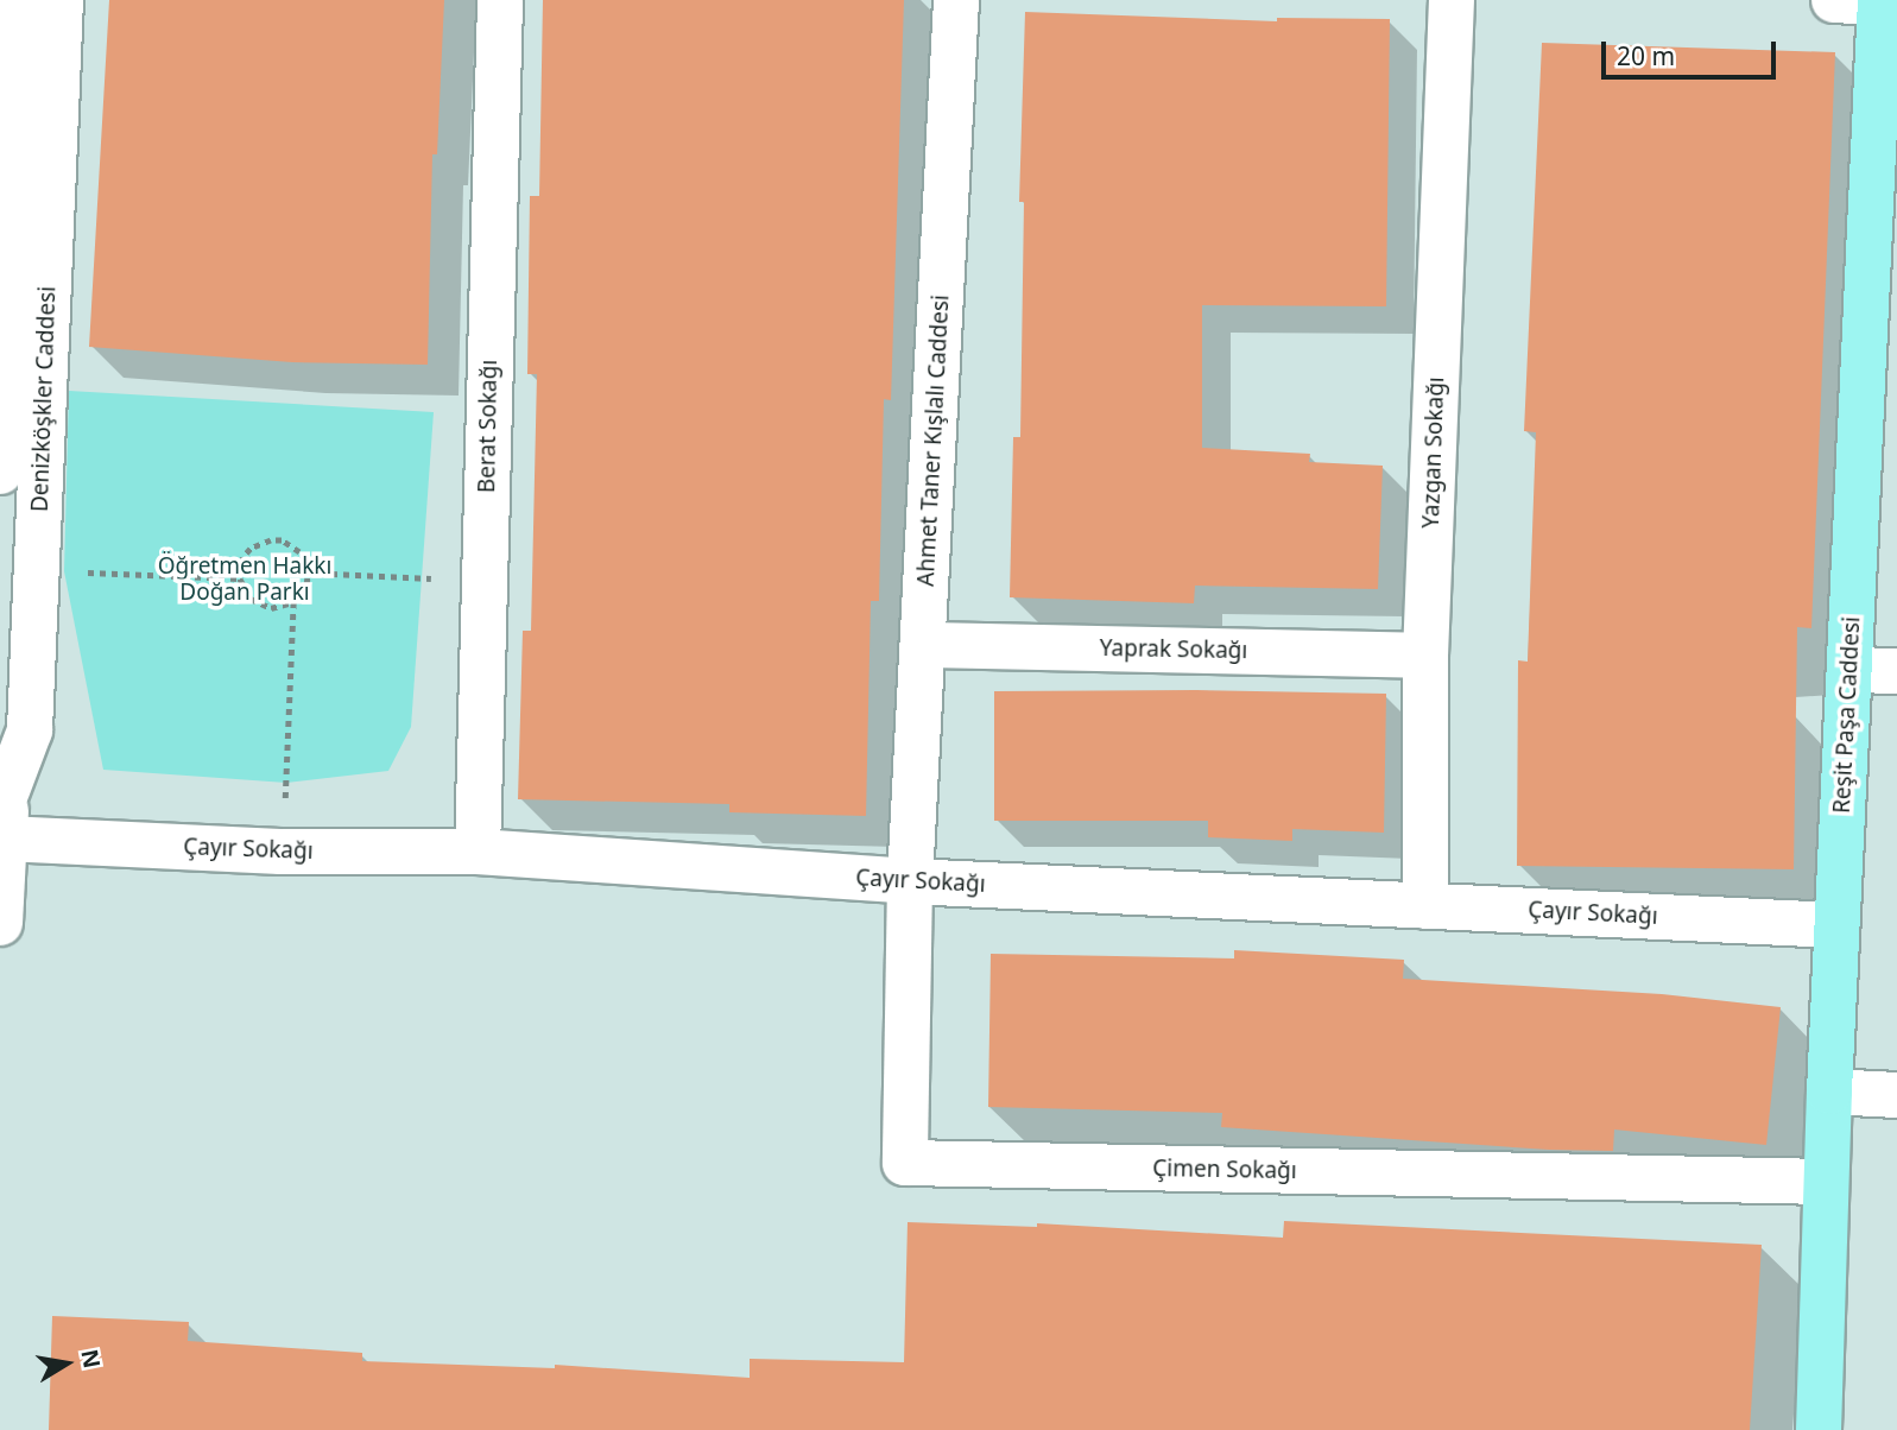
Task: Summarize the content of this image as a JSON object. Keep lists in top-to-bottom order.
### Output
{
  "streets": {
    "main road": ["Reşit Paşa Caddesi"],
    "street": [
      "Denizköşkler Caddesi",
      "Berat Sokağı",
      "Ahmet Taner Kışlalı Caddesi",
      "Yazgan Sokağı",
      "Yaprak Sokağı",
      "Çayır Sokağı",
      "Çimen Sokağı"
    ]
  },
  "crossings": [
    ["Denizköşkler Caddesi", "Çayır Sokağı"],
    ["Berat Sokağı", "Çayır Sokağı"],
    ["Ahmet Taner Kışlalı Caddesi", "Yaprak Sokağı"],
    ["Ahmet Taner Kışlalı Caddesi", "Çayır Sokağı"],
    ["Ahmet Taner Kışlalı Caddesi", "Çimen Sokağı"],
    ["Yazgan Sokağı", "Yaprak Sokağı"],
    ["Yazgan Sokağı", "Çayır Sokağı"],
    ["Reşit Paşa Caddesi", "Çayır Sokağı"],
    ["Reşit Paşa Caddesi", "Çimen Sokağı"],
    ["Çayır Sokağı", "Çimen Sokağı"]
  ],
  "parks": ["Öğretmen Hakkı Doğan Parkı"],
  "scale_bar": "20 m",
  "north": "right"
}
